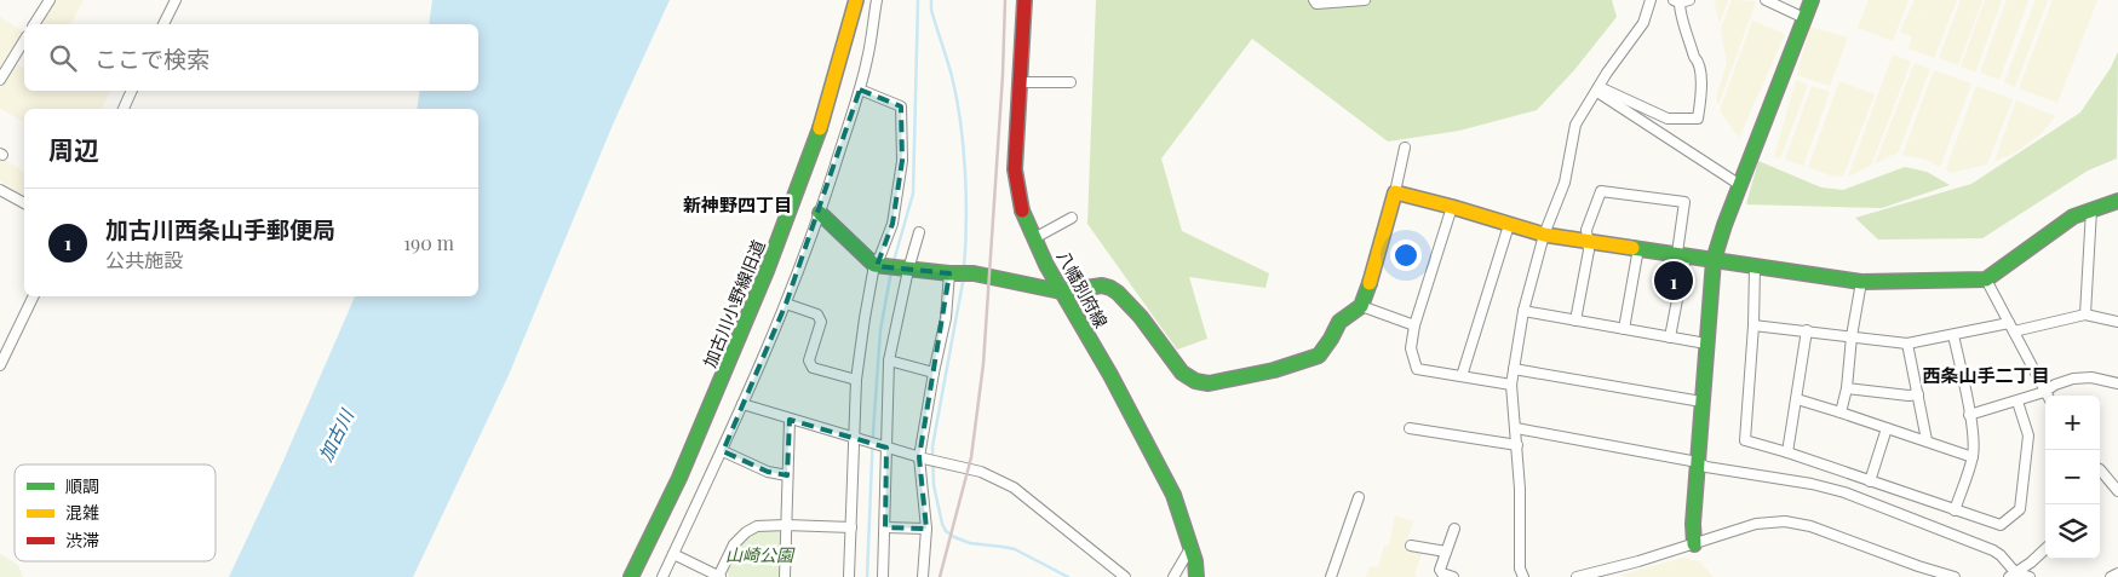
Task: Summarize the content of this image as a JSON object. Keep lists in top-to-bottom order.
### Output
{
  "streets": {
    "street": ["八幡別府線", "加古川小野線旧道"]
  },
  "districts": ["新神野四丁目", "西条山手二丁目"],
  "water": ["加古川"],
  "parks": ["山崎公園"],
  "legend": ["順調", "混雑", "渋滞"],
  "page": {
    "search": "ここで検索",
    "heading": "周辺",
    "list": [
      {
        "mark": "1",
        "name": "加古川西条山手郵便局",
        "note": "公共施設",
        "value": "190 m"
      }
    ],
    "pins": "1",
    "map_buttons": ["+", "−"]
  }
}
